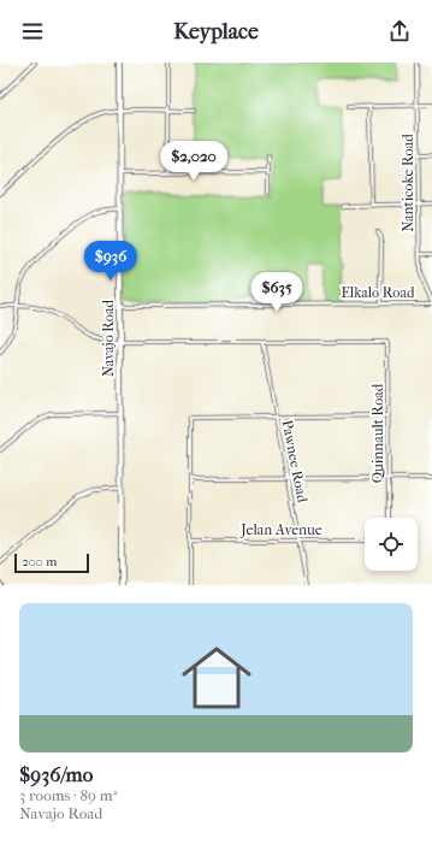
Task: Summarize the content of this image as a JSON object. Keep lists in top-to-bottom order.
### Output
{
  "streets": {
    "main road": ["Navajo Road"],
    "street": [
      "Nanticoke Road",
      "Elkalo Road",
      "Quinnault Road",
      "Pawnee Road",
      "Jelan Avenue"
    ]
  },
  "crossings": [
    ["Nanticoke Road", "Elkalo Road"],
    ["Elkalo Road", "Navajo Road"],
    ["Quinnault Road", "Pawnee Road"],
    ["Pawnee Road", "Jelan Avenue"]
  ],
  "scale_bar": "200 m",
  "page": {
    "header": "Keyplace",
    "price": ["$2,020", "$936", "$635"],
    "scale": "200 m",
    "list": [
      {
        "name": "$936/mo",
        "note": "3 rooms · 89 m² · Navajo Road"
      }
    ]
  }
}
